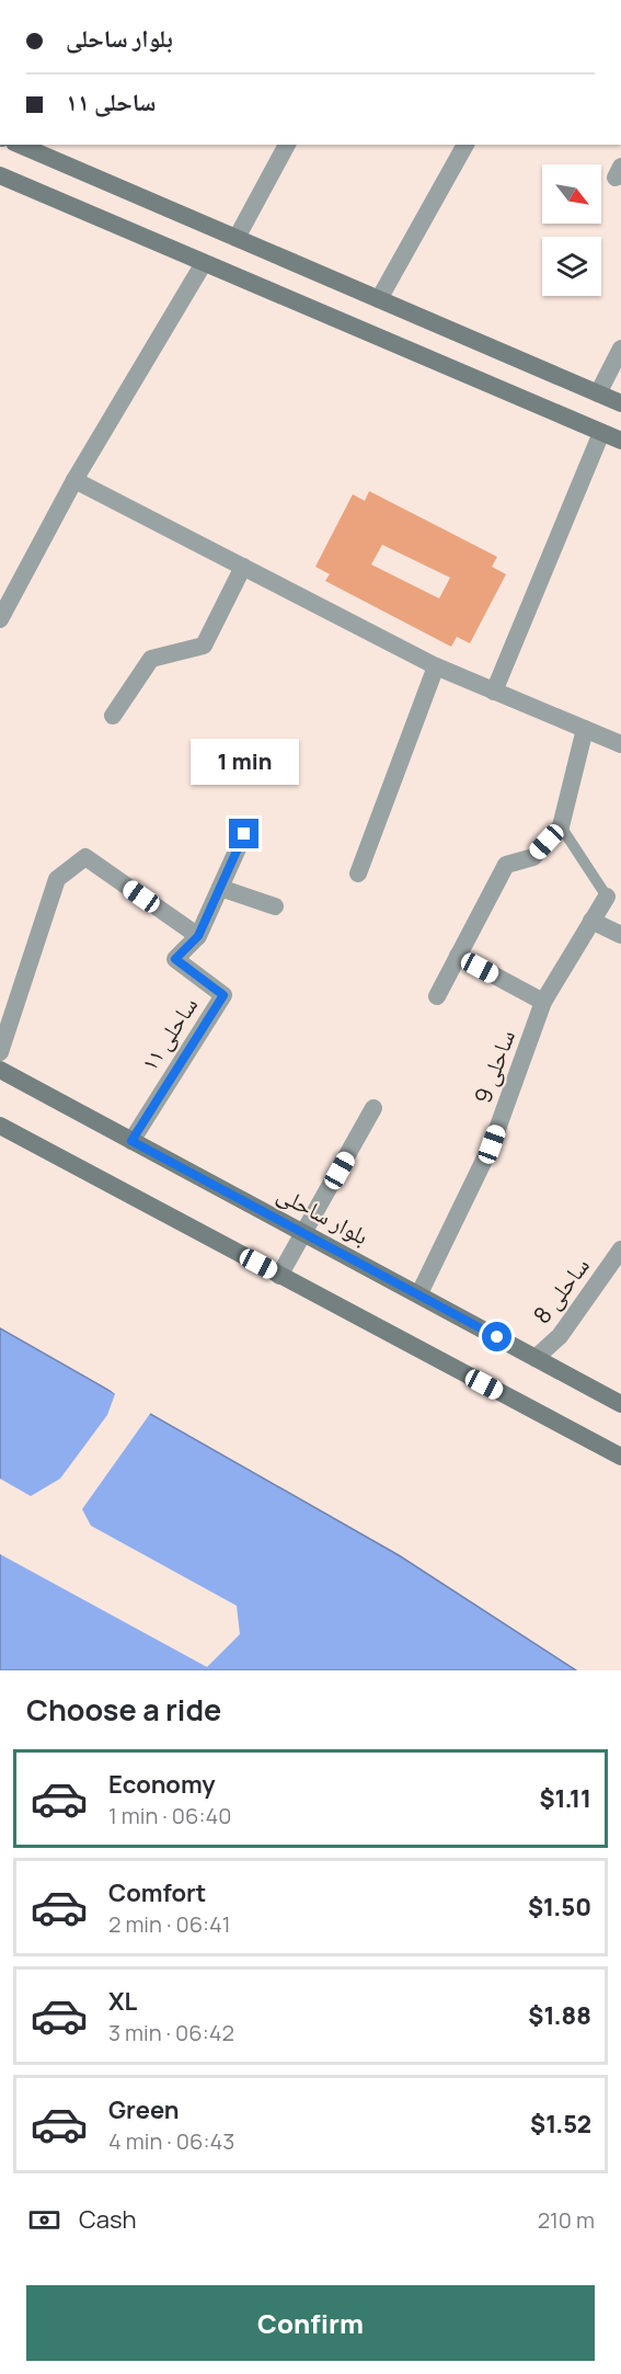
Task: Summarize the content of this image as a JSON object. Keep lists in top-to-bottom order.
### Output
{
  "streets": {
    "main road": ["بلوار ساحلی"],
    "street": ["ساحلی ۱۱", "ساحلی 9", "ساحلی 8"]
  },
  "crossings": [
    ["ساحلی ۱۱", "بلوار ساحلی"],
    ["ساحلی 9", "بلوار ساحلی"],
    ["بلوار ساحلی", "ساحلی 8"]
  ],
  "north": "bottom right",
  "page": {
    "banner": ["بلوار ساحلی", "ساحلی ۱۱"],
    "bubble": "1 min",
    "heading": "Choose a ride",
    "list": [
      {
        "name": "Economy",
        "note": "1 min · 06:40",
        "value": "$1.11"
      },
      {
        "name": "Comfort",
        "note": "2 min · 06:41",
        "value": "$1.50"
      },
      {
        "name": "XL",
        "note": "3 min · 06:42",
        "value": "$1.88"
      },
      {
        "name": "Green",
        "note": "4 min · 06:43",
        "value": "$1.52"
      }
    ],
    "pay": ["Cash", "210 m"],
    "buttons": "Confirm"
  }
}
